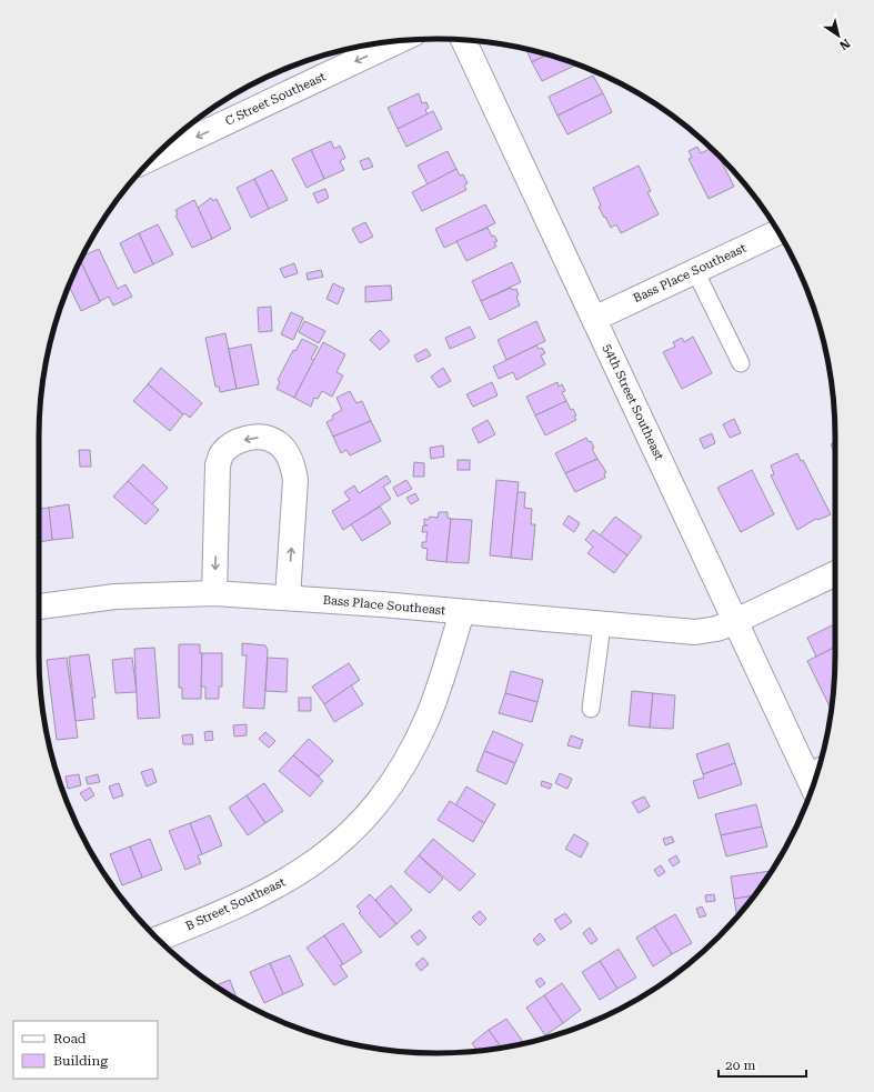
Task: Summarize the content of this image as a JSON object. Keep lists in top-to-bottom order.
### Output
{
  "streets": {
    "street": [
      "C Street Southeast",
      "Bass Place Southeast",
      "54th Street Southeast",
      "B Street Southeast"
    ]
  },
  "crossings": [
    ["Bass Place Southeast", "54th Street Southeast"],
    ["Bass Place Southeast", "B Street Southeast"]
  ],
  "one_way": ["C Street Southeast"],
  "legend": ["Road", "Building"],
  "scale_bar": "20 m",
  "north": "bottom right"
}
